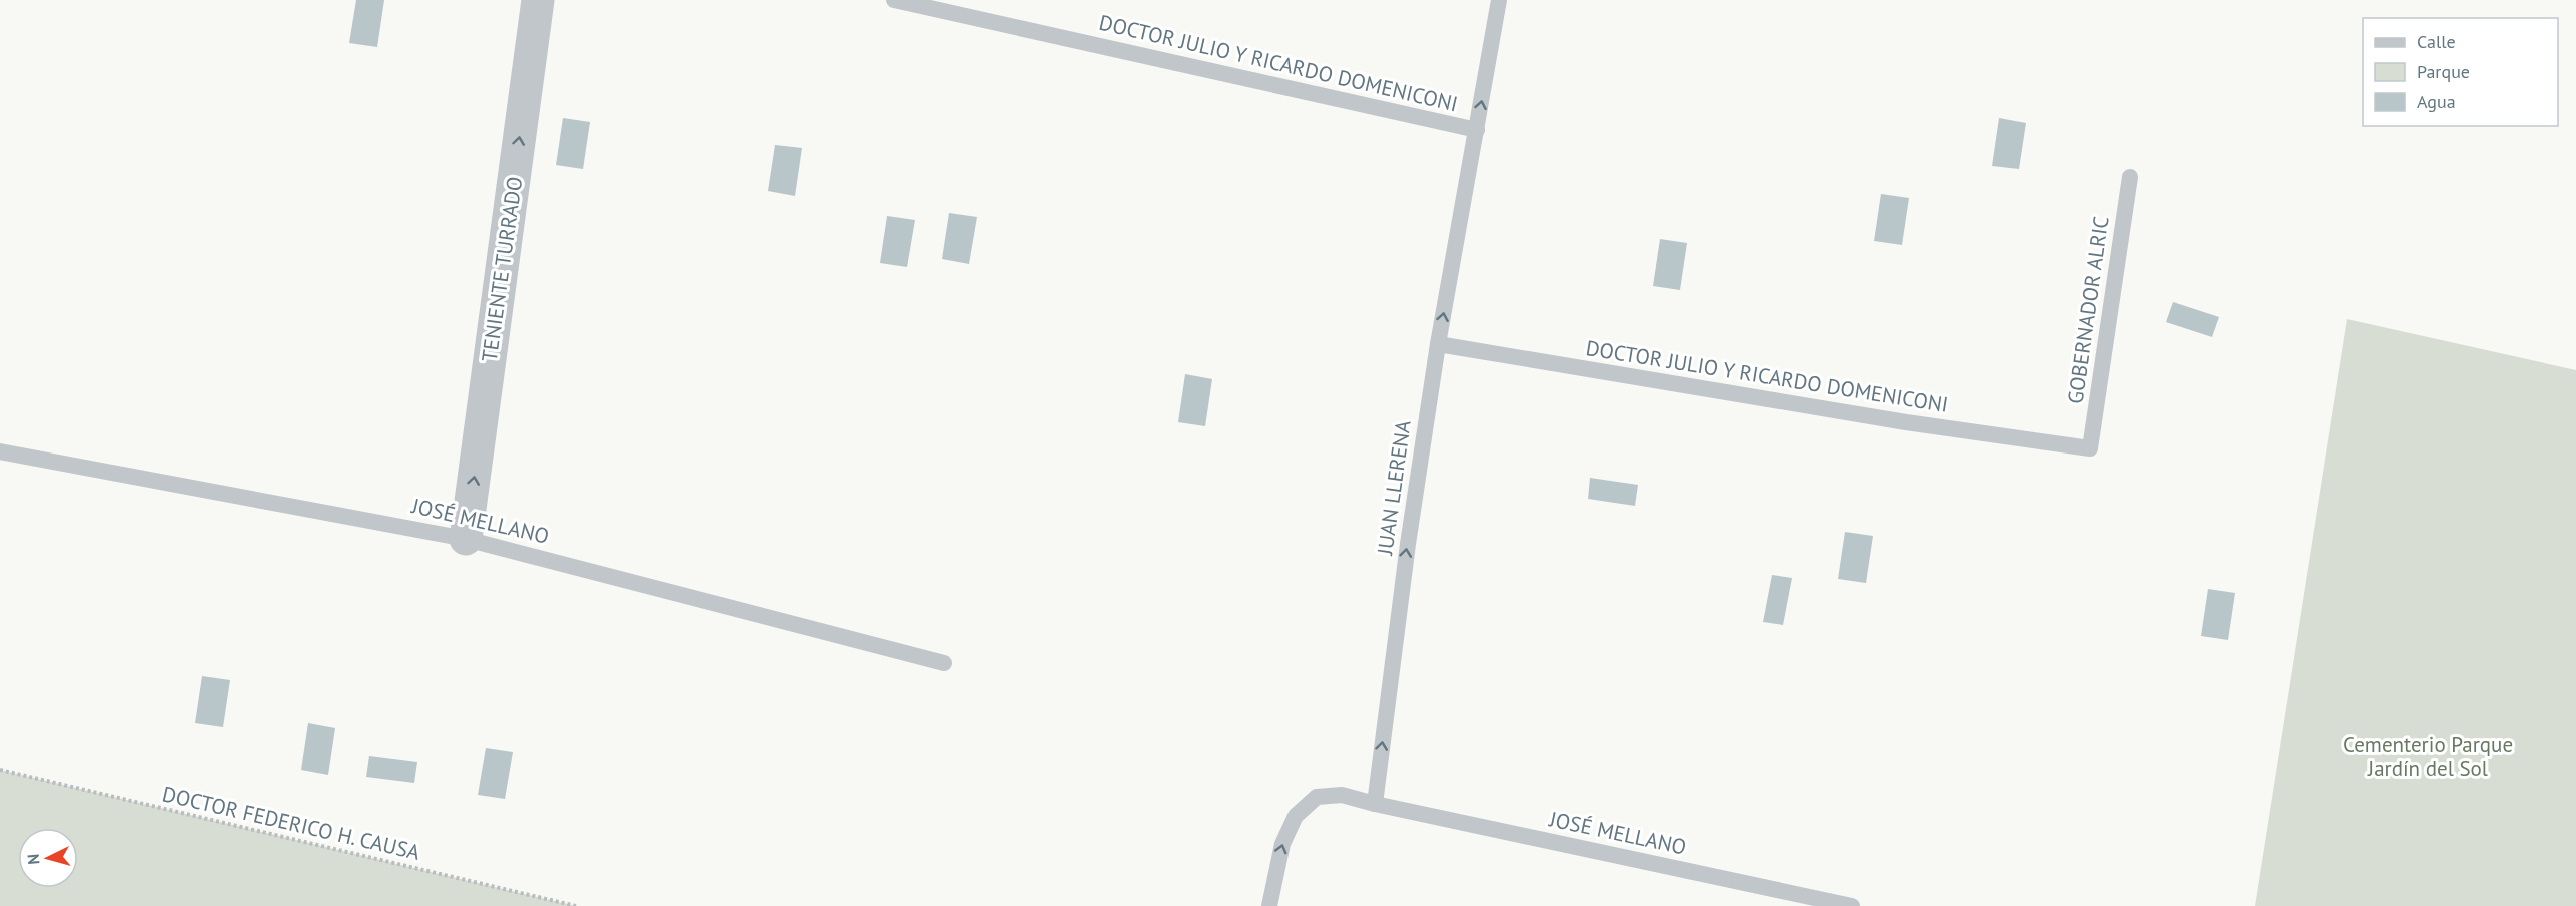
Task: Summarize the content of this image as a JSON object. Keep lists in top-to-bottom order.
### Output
{
  "streets": {
    "street": ["TENIENTE TURRADO"],
    "lane": [
      "DOCTOR JULIO Y RICARDO DOMENICONI",
      "GOBERNADOR ALRIC",
      "JUAN LLERENA",
      "JOSÉ MELLANO"
    ],
    "path": ["DOCTOR FEDERICO H. CAUSA"]
  },
  "crossings": [
    ["DOCTOR JULIO Y RICARDO DOMENICONI", "GOBERNADOR ALRIC"],
    ["DOCTOR JULIO Y RICARDO DOMENICONI", "JUAN LLERENA"],
    ["TENIENTE TURRADO", "JOSÉ MELLANO"],
    ["JUAN LLERENA", "JOSÉ MELLANO"]
  ],
  "one_way": ["TENIENTE TURRADO", "JUAN LLERENA"],
  "parks": ["Cementerio Parque Jardín del Sol"],
  "legend": ["Calle", "Parque", "Agua"],
  "north": "left"
}
